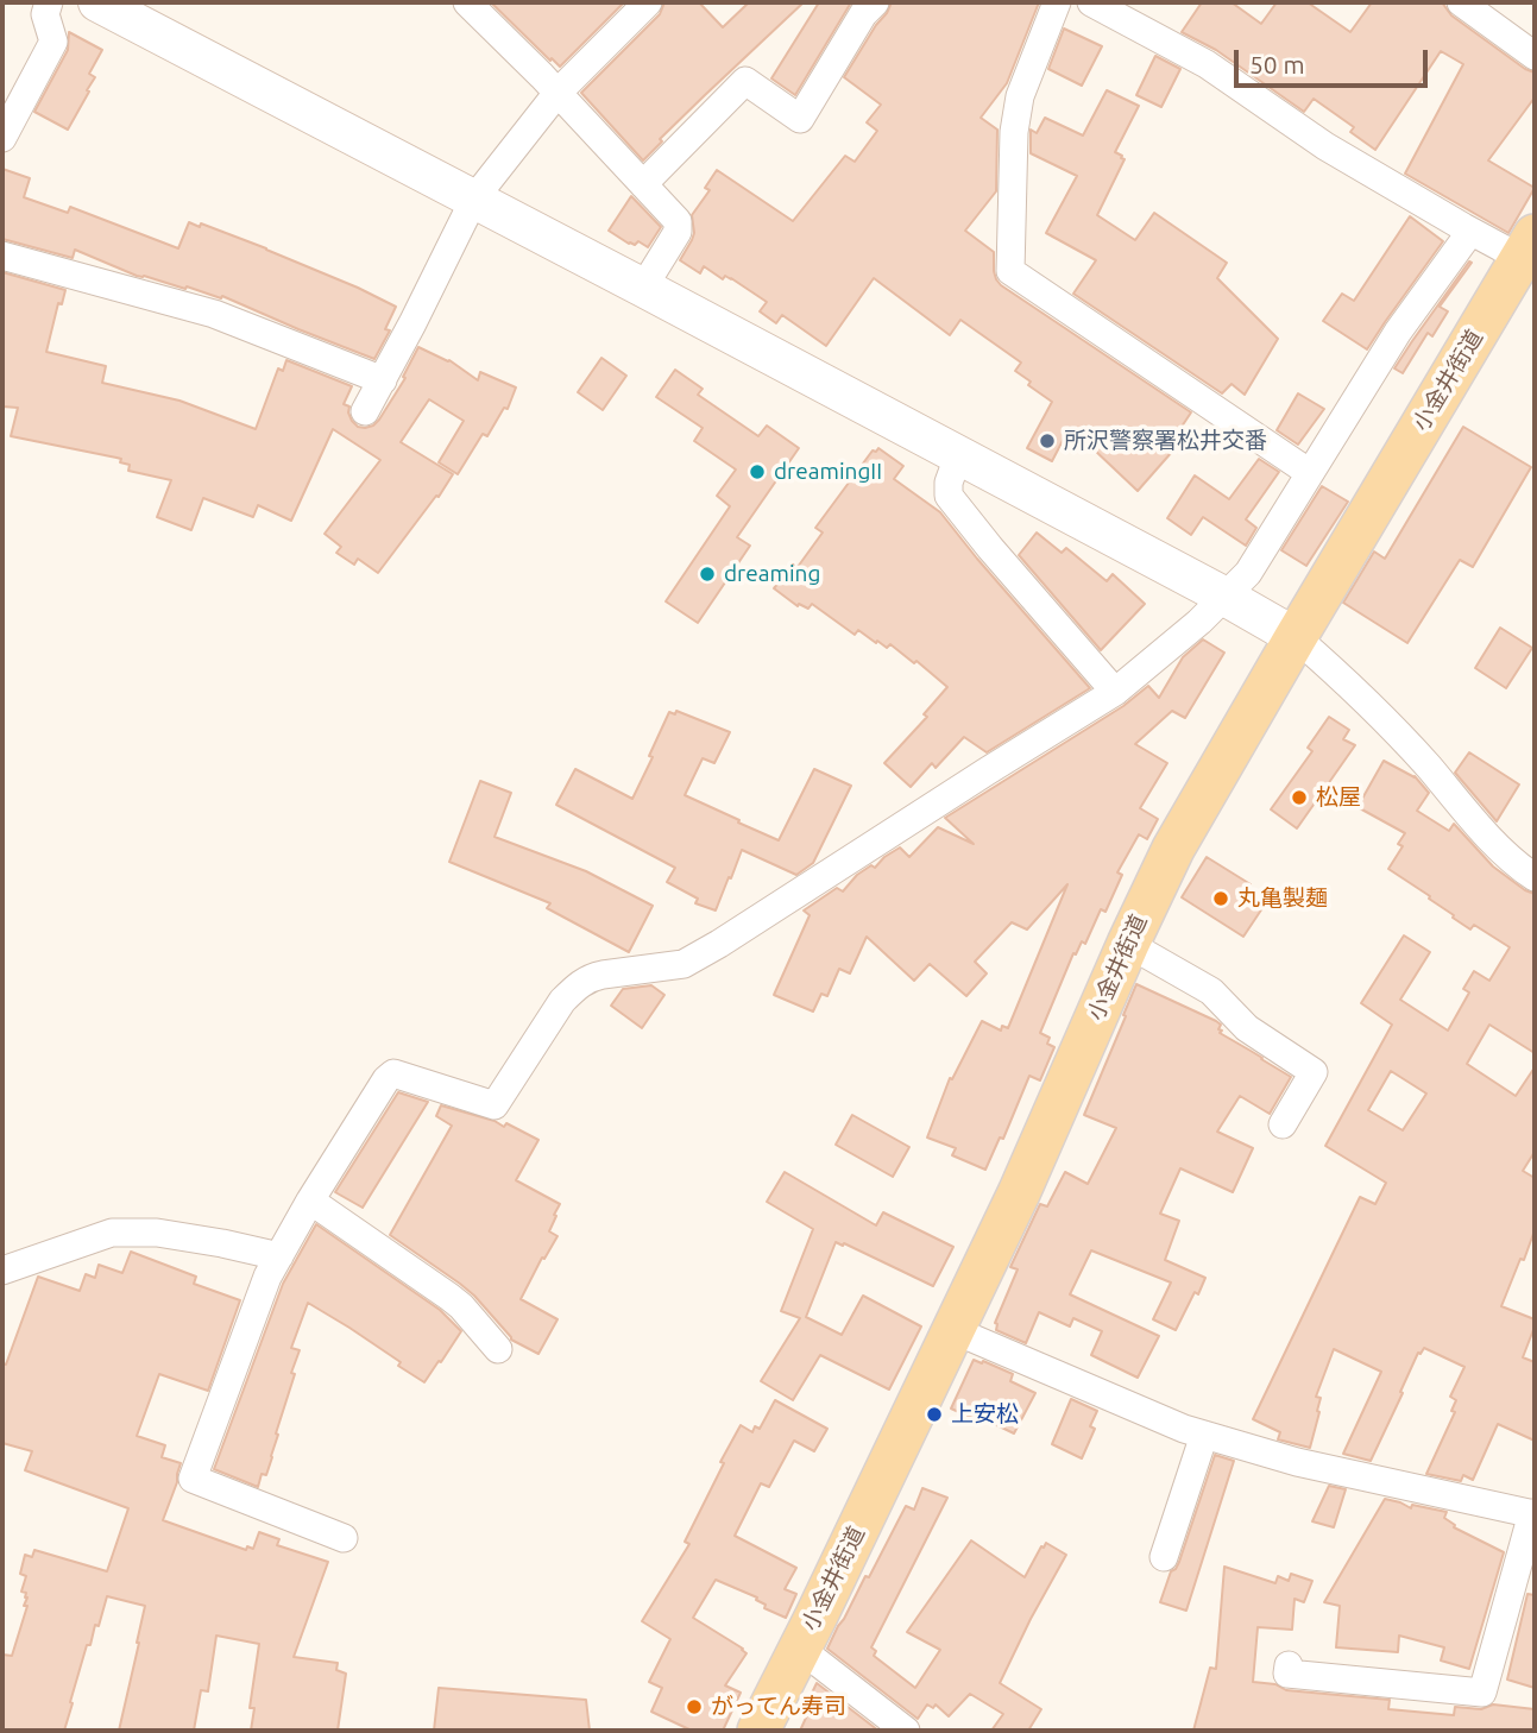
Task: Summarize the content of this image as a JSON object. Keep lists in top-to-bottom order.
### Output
{
  "streets": {
    "main road": ["小金井街道"]
  },
  "places": [
    "所沢警察署松井交番",
    "dreamingII",
    "dreaming",
    "松屋",
    "丸亀製麺",
    "上安松",
    "がってん寿司"
  ],
  "scale_bar": "50 m"
}
